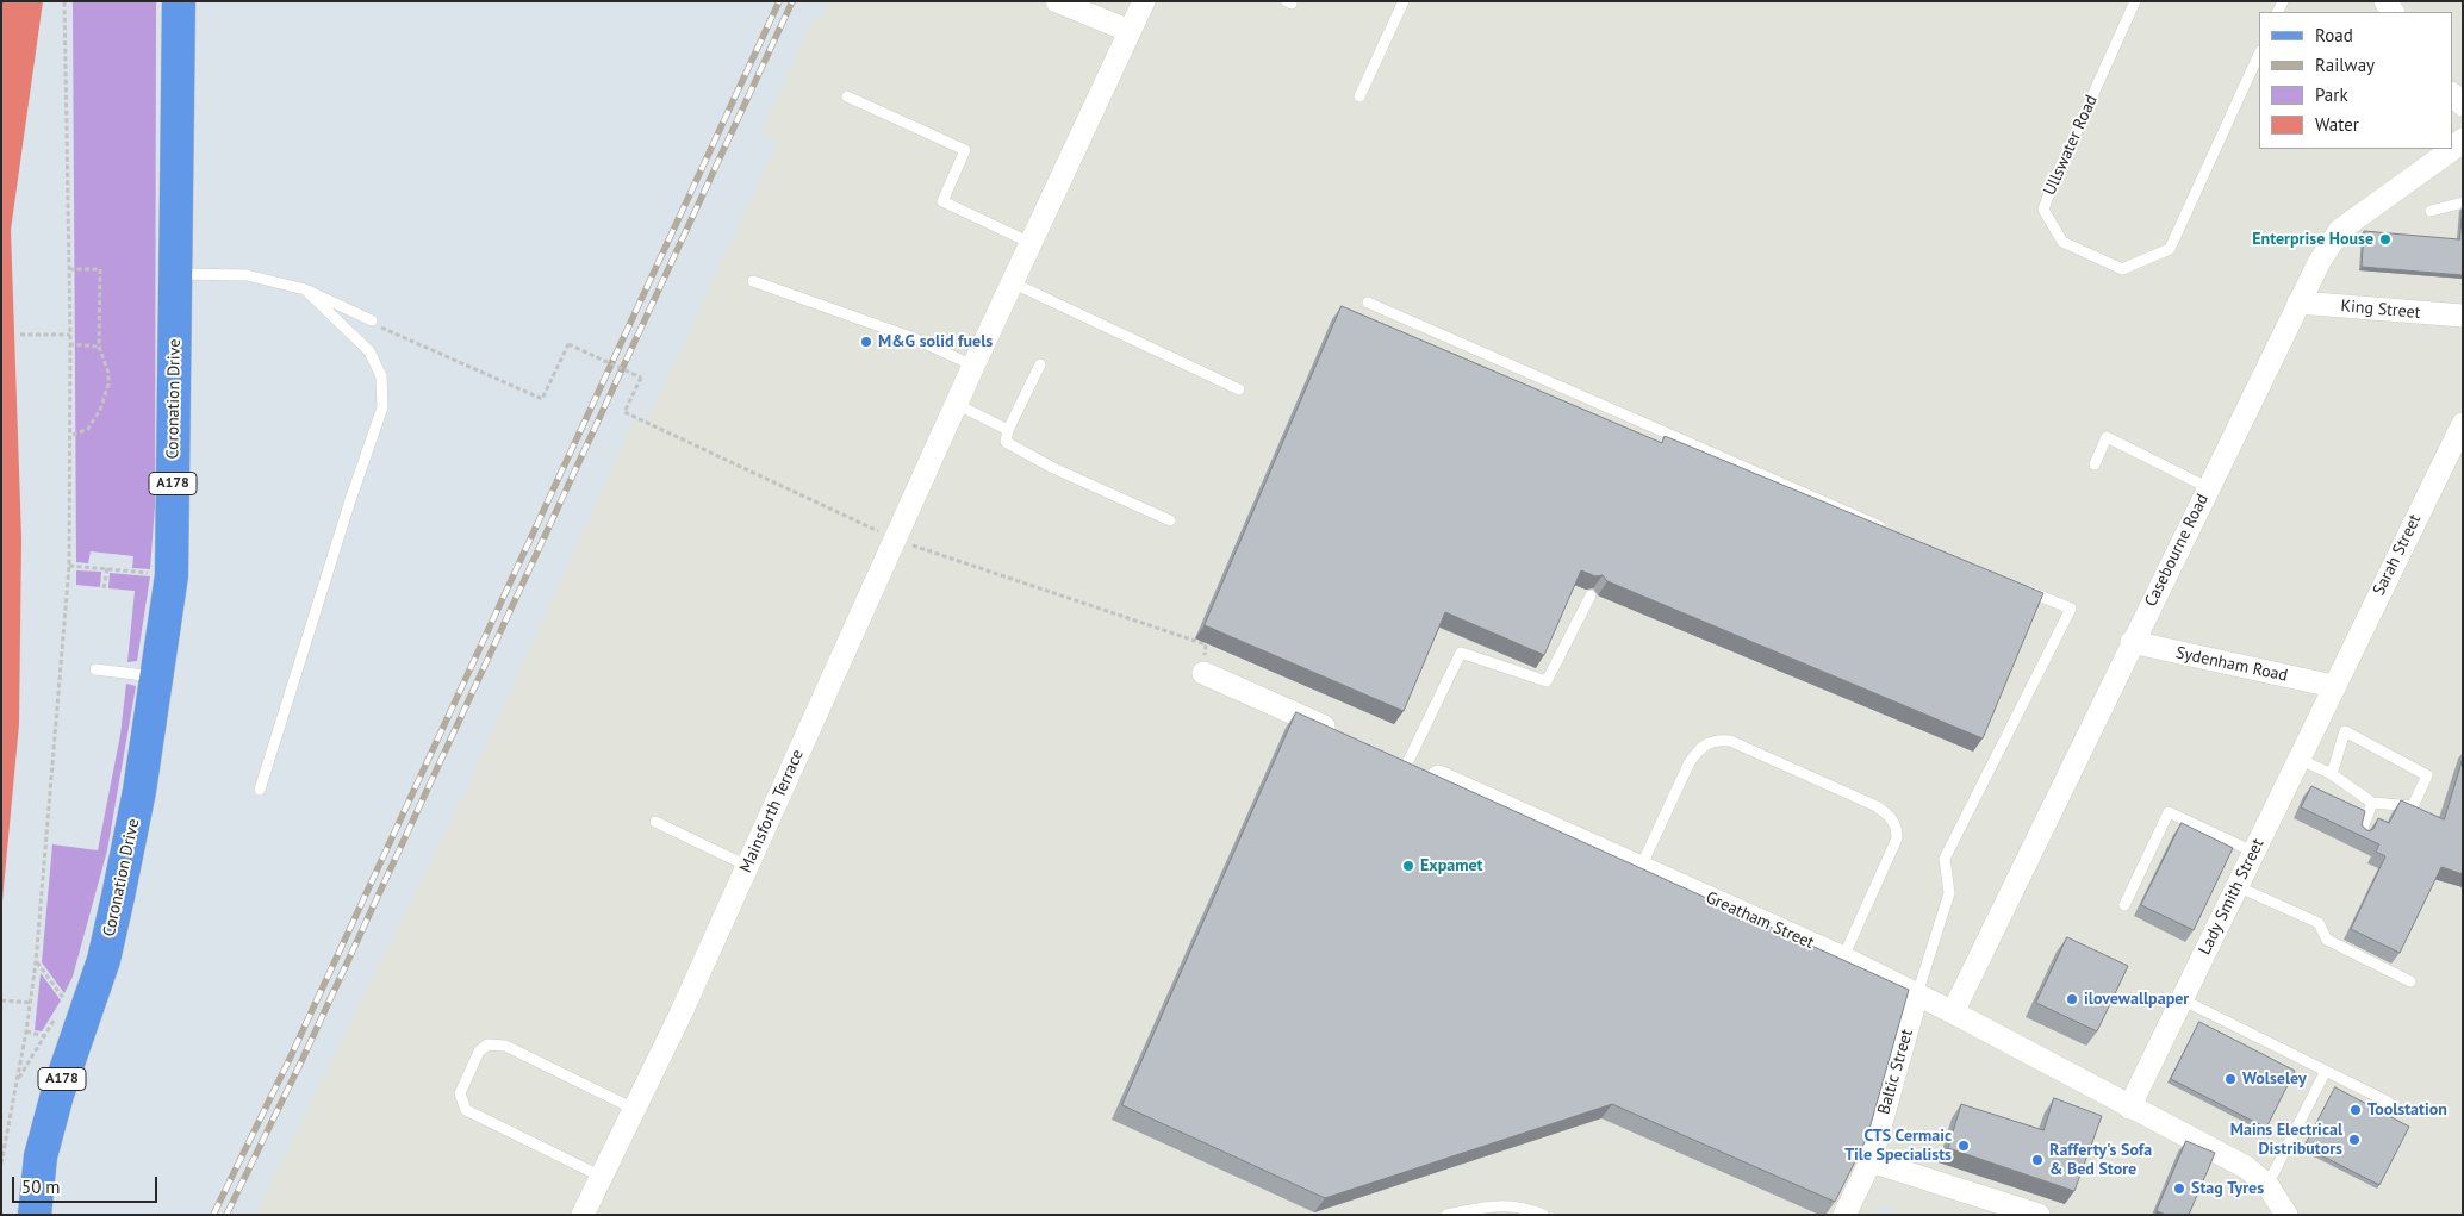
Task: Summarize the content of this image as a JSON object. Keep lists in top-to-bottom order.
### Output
{
  "streets": {
    "main road": ["Coronation Drive", "A178"],
    "street": [
      "King Street",
      "Casebourne Road",
      "Sarah Street",
      "Sydenham Road",
      "Mainsforth Terrace",
      "Lady Smith Street",
      "Greatham Street",
      "Baltic Street"
    ],
    "lane": ["Ullswater Road"]
  },
  "crossings": [
    ["King Street", "Casebourne Road"],
    ["Coronation Drive", "A178"],
    ["Casebourne Road", "Sydenham Road"],
    ["Casebourne Road", "Greatham Street"],
    ["Sarah Street", "Sydenham Road"],
    ["Sarah Street", "Lady Smith Street"],
    ["Sydenham Road", "Lady Smith Street"],
    ["Lady Smith Street", "Greatham Street"],
    ["Greatham Street", "Baltic Street"]
  ],
  "places": [
    "Enterprise House",
    "M&G solid fuels",
    "Expamet",
    "ilovewallpaper",
    "Wolseley",
    "Toolstation",
    "Mains Electrical Distributors",
    "CTS Cermaic Tile Specialists",
    "Rafferty's Sofa & Bed Store",
    "Stag Tyres"
  ],
  "legend": [
    "Road",
    "Railway",
    "Park",
    "Water"
  ],
  "scale_bar": "50 m"
}
